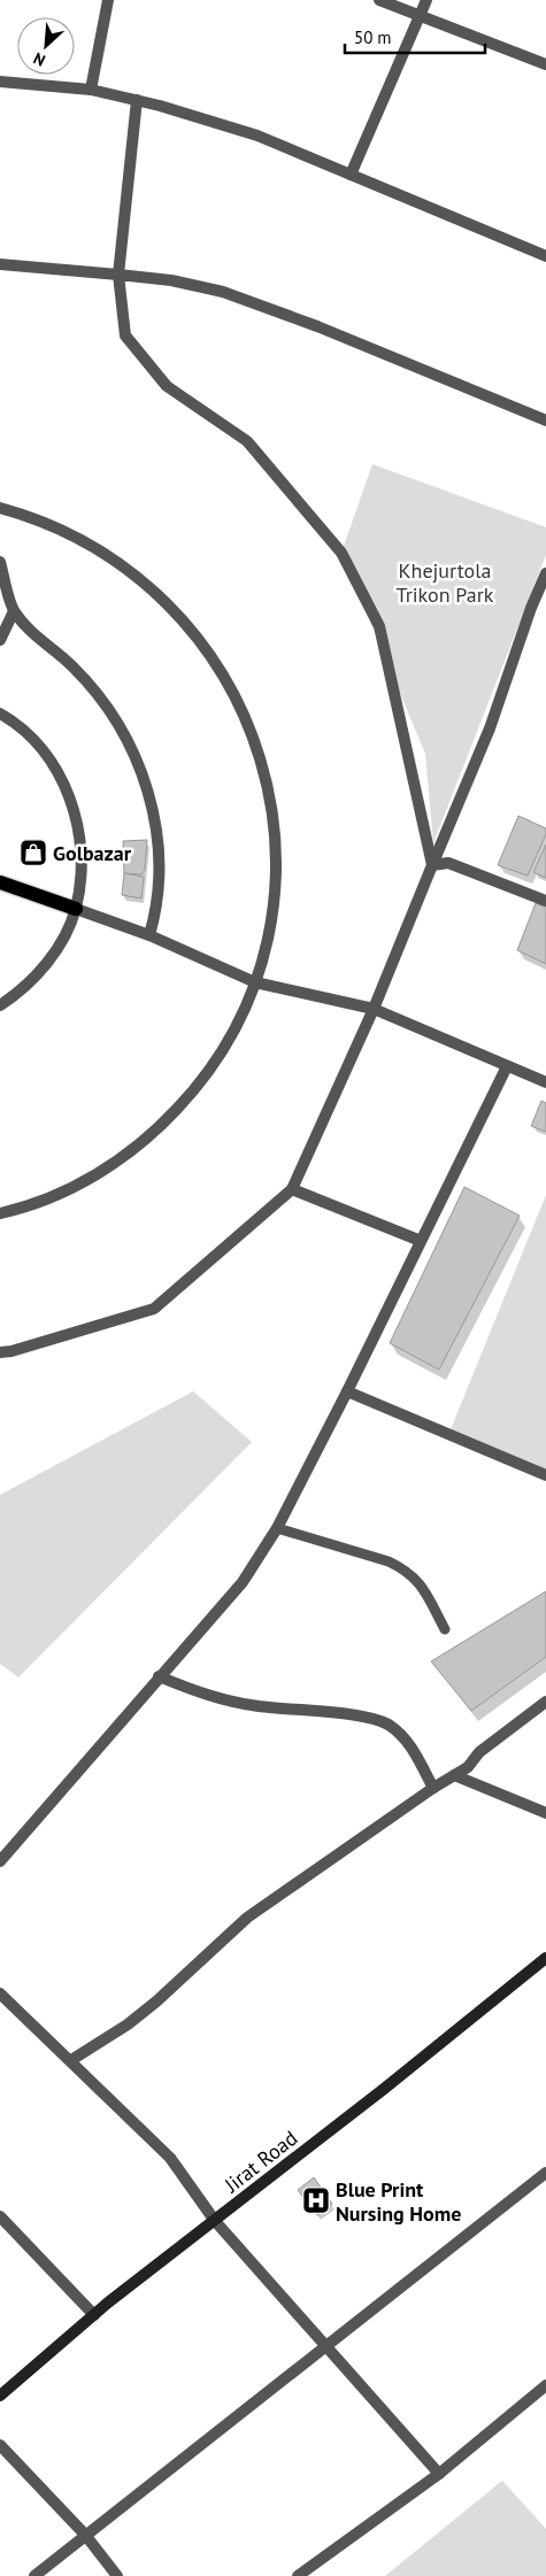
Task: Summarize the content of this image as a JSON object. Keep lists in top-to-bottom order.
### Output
{
  "streets": {
    "main road": ["Jirat Road"]
  },
  "parks": ["Khejurtola Trikon Park"],
  "places": {
    "shop": ["Golbazar"],
    "hospital": ["Blue Print Nursing Home"]
  },
  "scale_bar": "50 m",
  "north": "bottom left"
}
